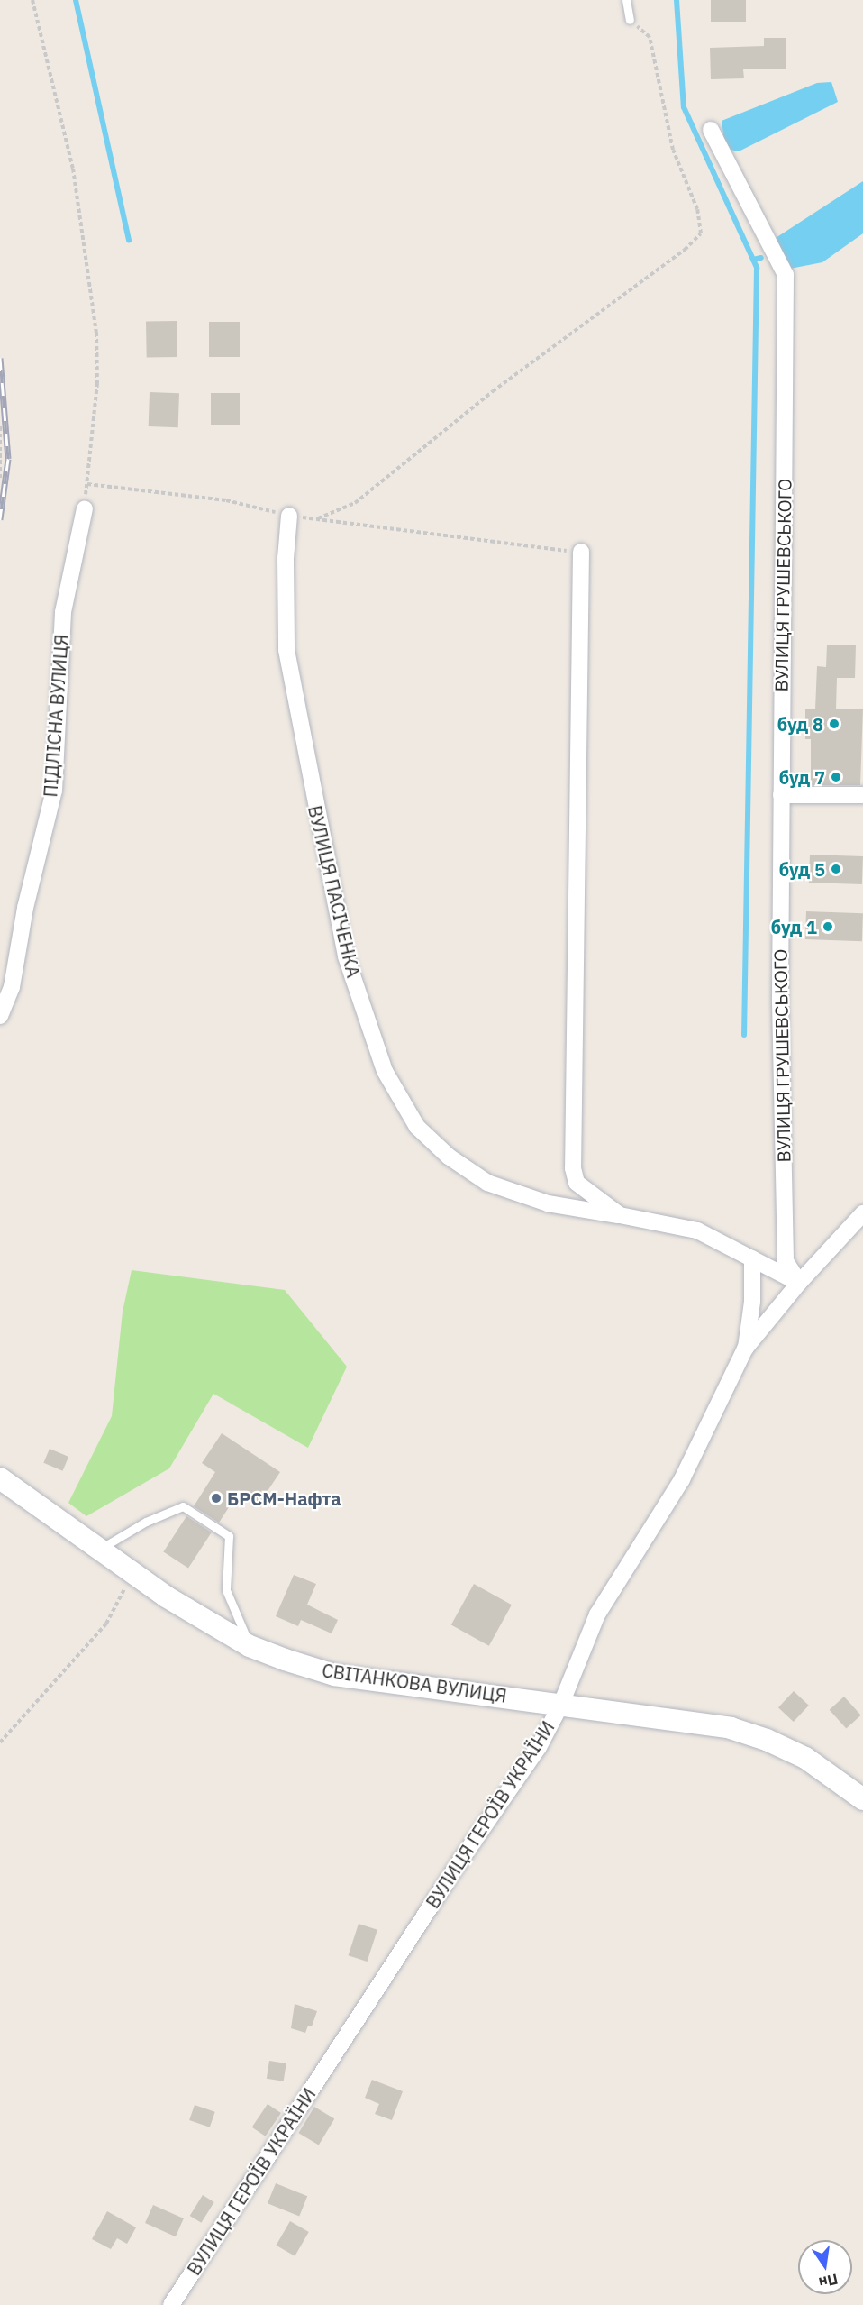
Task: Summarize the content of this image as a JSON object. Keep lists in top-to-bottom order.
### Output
{
  "streets": {
    "main road": ["СВІТАНКОВА ВУЛИЦЯ"],
    "street": [
      "ВУЛИЦЯ ГРУШЕВСЬКОГО",
      "ПІДЛІСНА ВУЛИЦЯ",
      "ВУЛИЦЯ ПАСІЧЕНКА",
      "ВУЛИЦЯ ГЕРОЇВ УКРАЇНИ"
    ]
  },
  "crossings": [
    ["ВУЛИЦЯ ГРУШЕВСЬКОГО", "ВУЛИЦЯ ПАСІЧЕНКА"],
    ["ВУЛИЦЯ ГРУШЕВСЬКОГО", "ВУЛИЦЯ ГЕРОЇВ УКРАЇНИ"],
    ["ВУЛИЦЯ ПАСІЧЕНКА", "ВУЛИЦЯ ГЕРОЇВ УКРАЇНИ"],
    ["СВІТАНКОВА ВУЛИЦЯ", "ВУЛИЦЯ ГЕРОЇВ УКРАЇНИ"]
  ],
  "places": [
    "буд 8",
    "буд 7",
    "буд 5",
    "буд 1",
    "БРСМ-Нафта"
  ],
  "north": "bottom"
}
